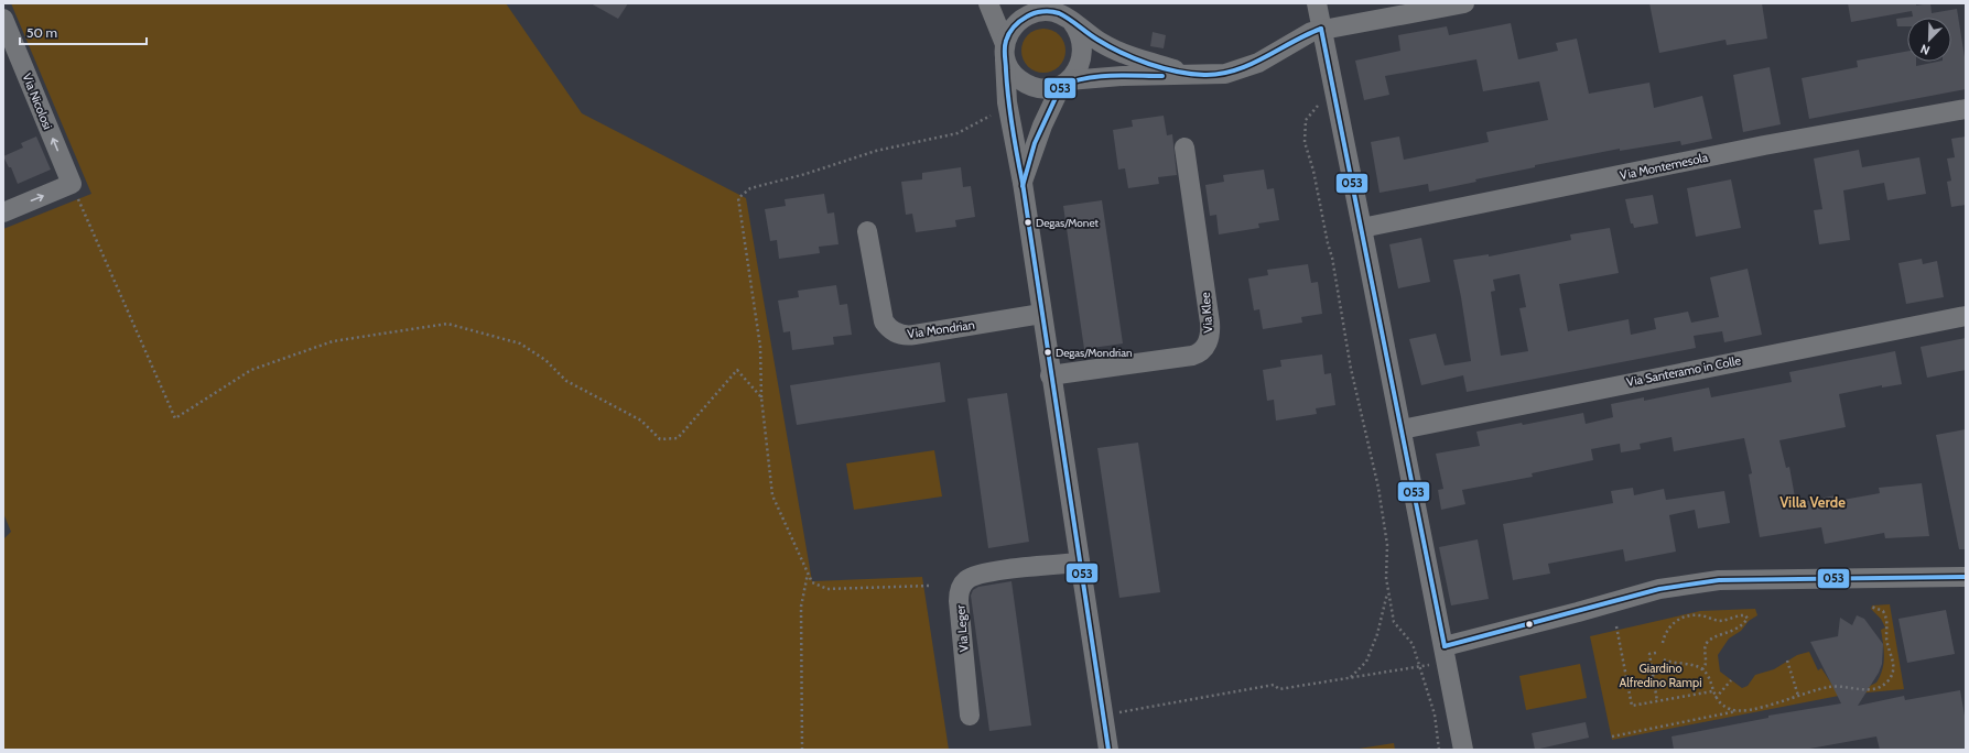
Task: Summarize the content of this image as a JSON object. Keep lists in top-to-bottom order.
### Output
{
  "streets": {
    "street": [
      "Via Nicolosi",
      "Via Montemesola",
      "Via Klee",
      "Via Mondrian",
      "Via Santeramo in Colle",
      "Via Leger"
    ]
  },
  "one_way": ["Via Nicolosi"],
  "districts": ["Villa Verde"],
  "parks": ["Giardino Alfredino Rampi"],
  "places": ["Degas/Monet", "Degas/Mondrian"],
  "lines": ["transit line 053"],
  "scale_bar": "50 m",
  "north": "bottom left"
}
